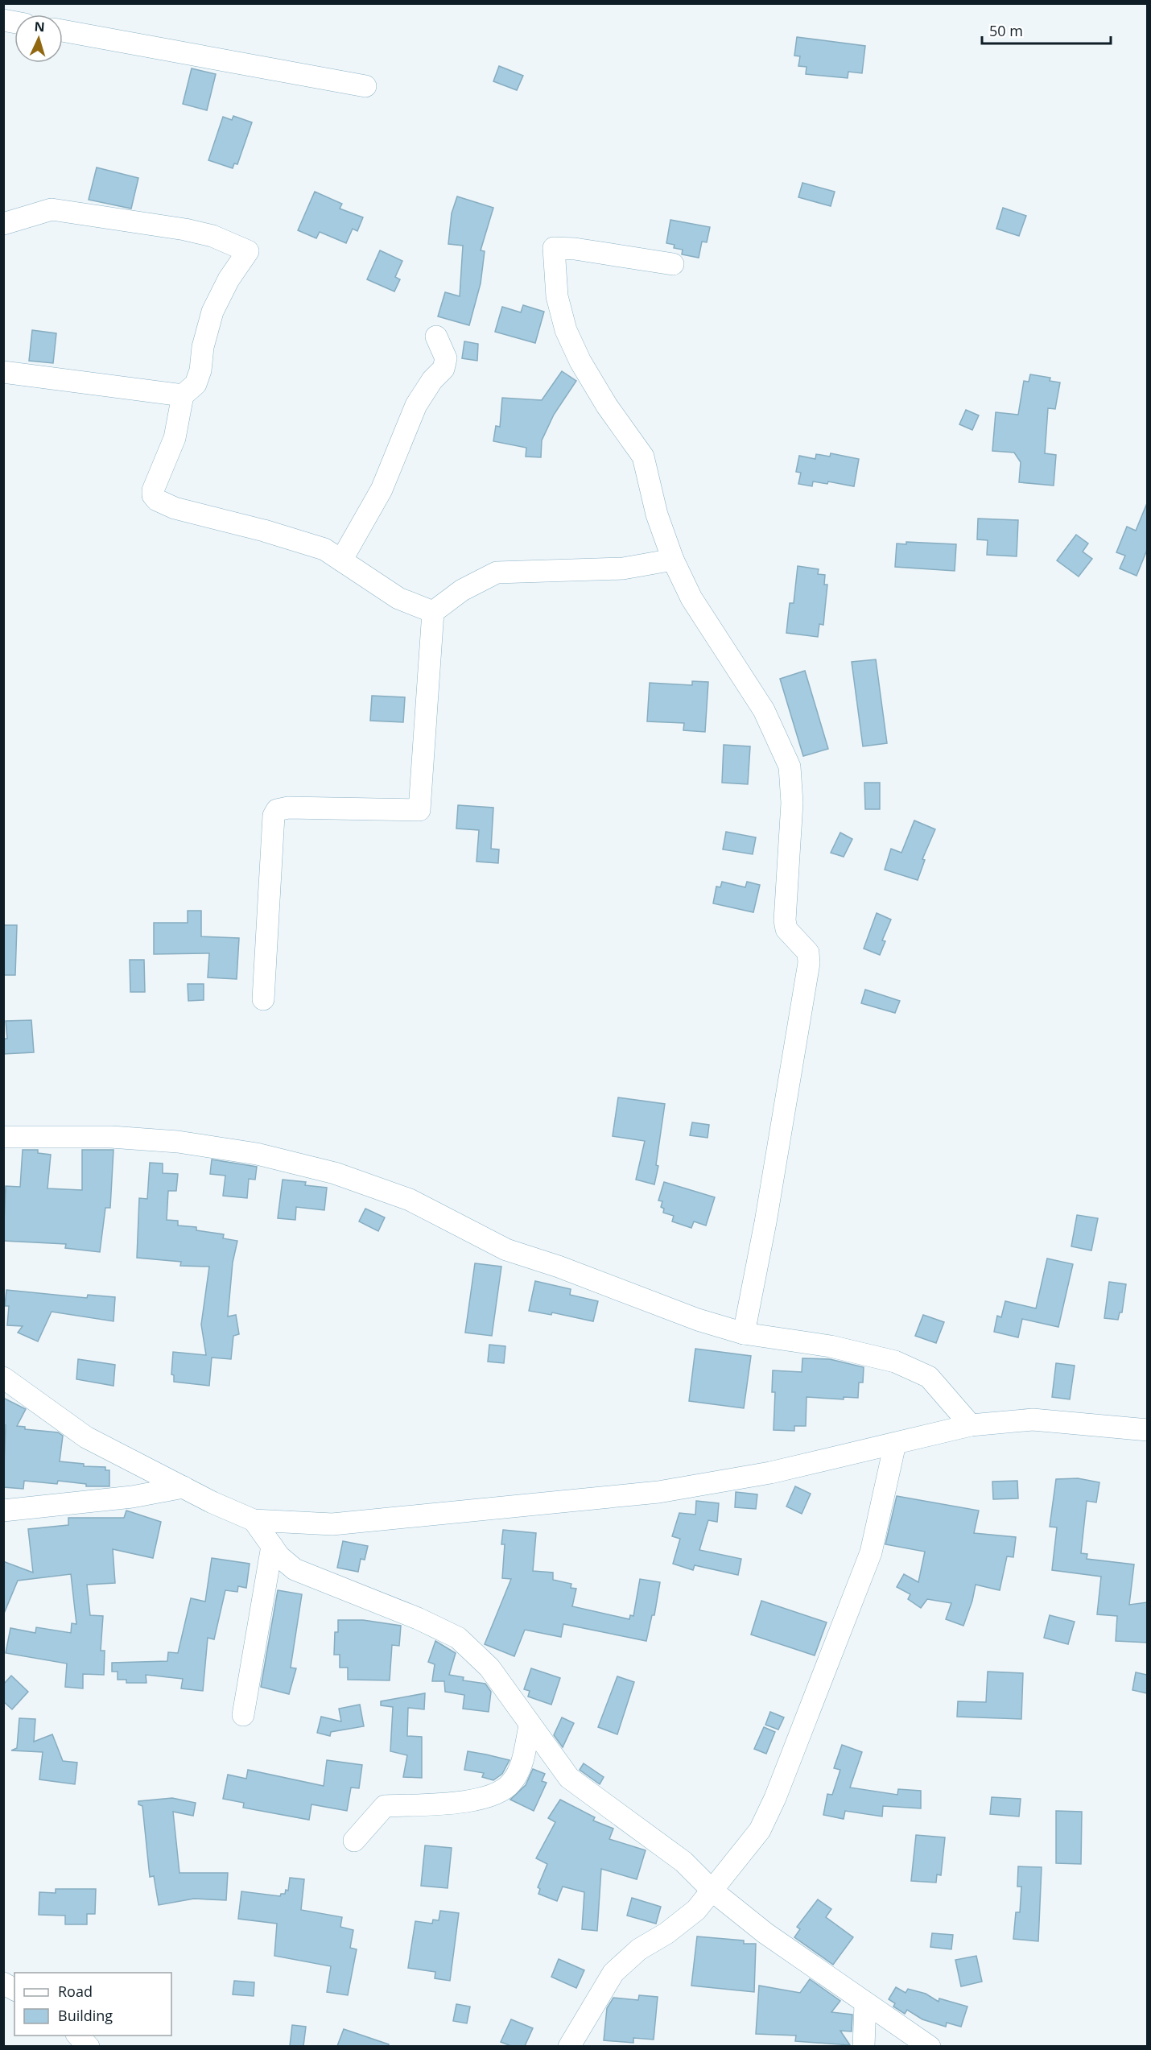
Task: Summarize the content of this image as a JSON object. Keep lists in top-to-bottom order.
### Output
{
  "legend": ["Road", "Building"],
  "scale_bar": "50 m",
  "north": "top"
}
